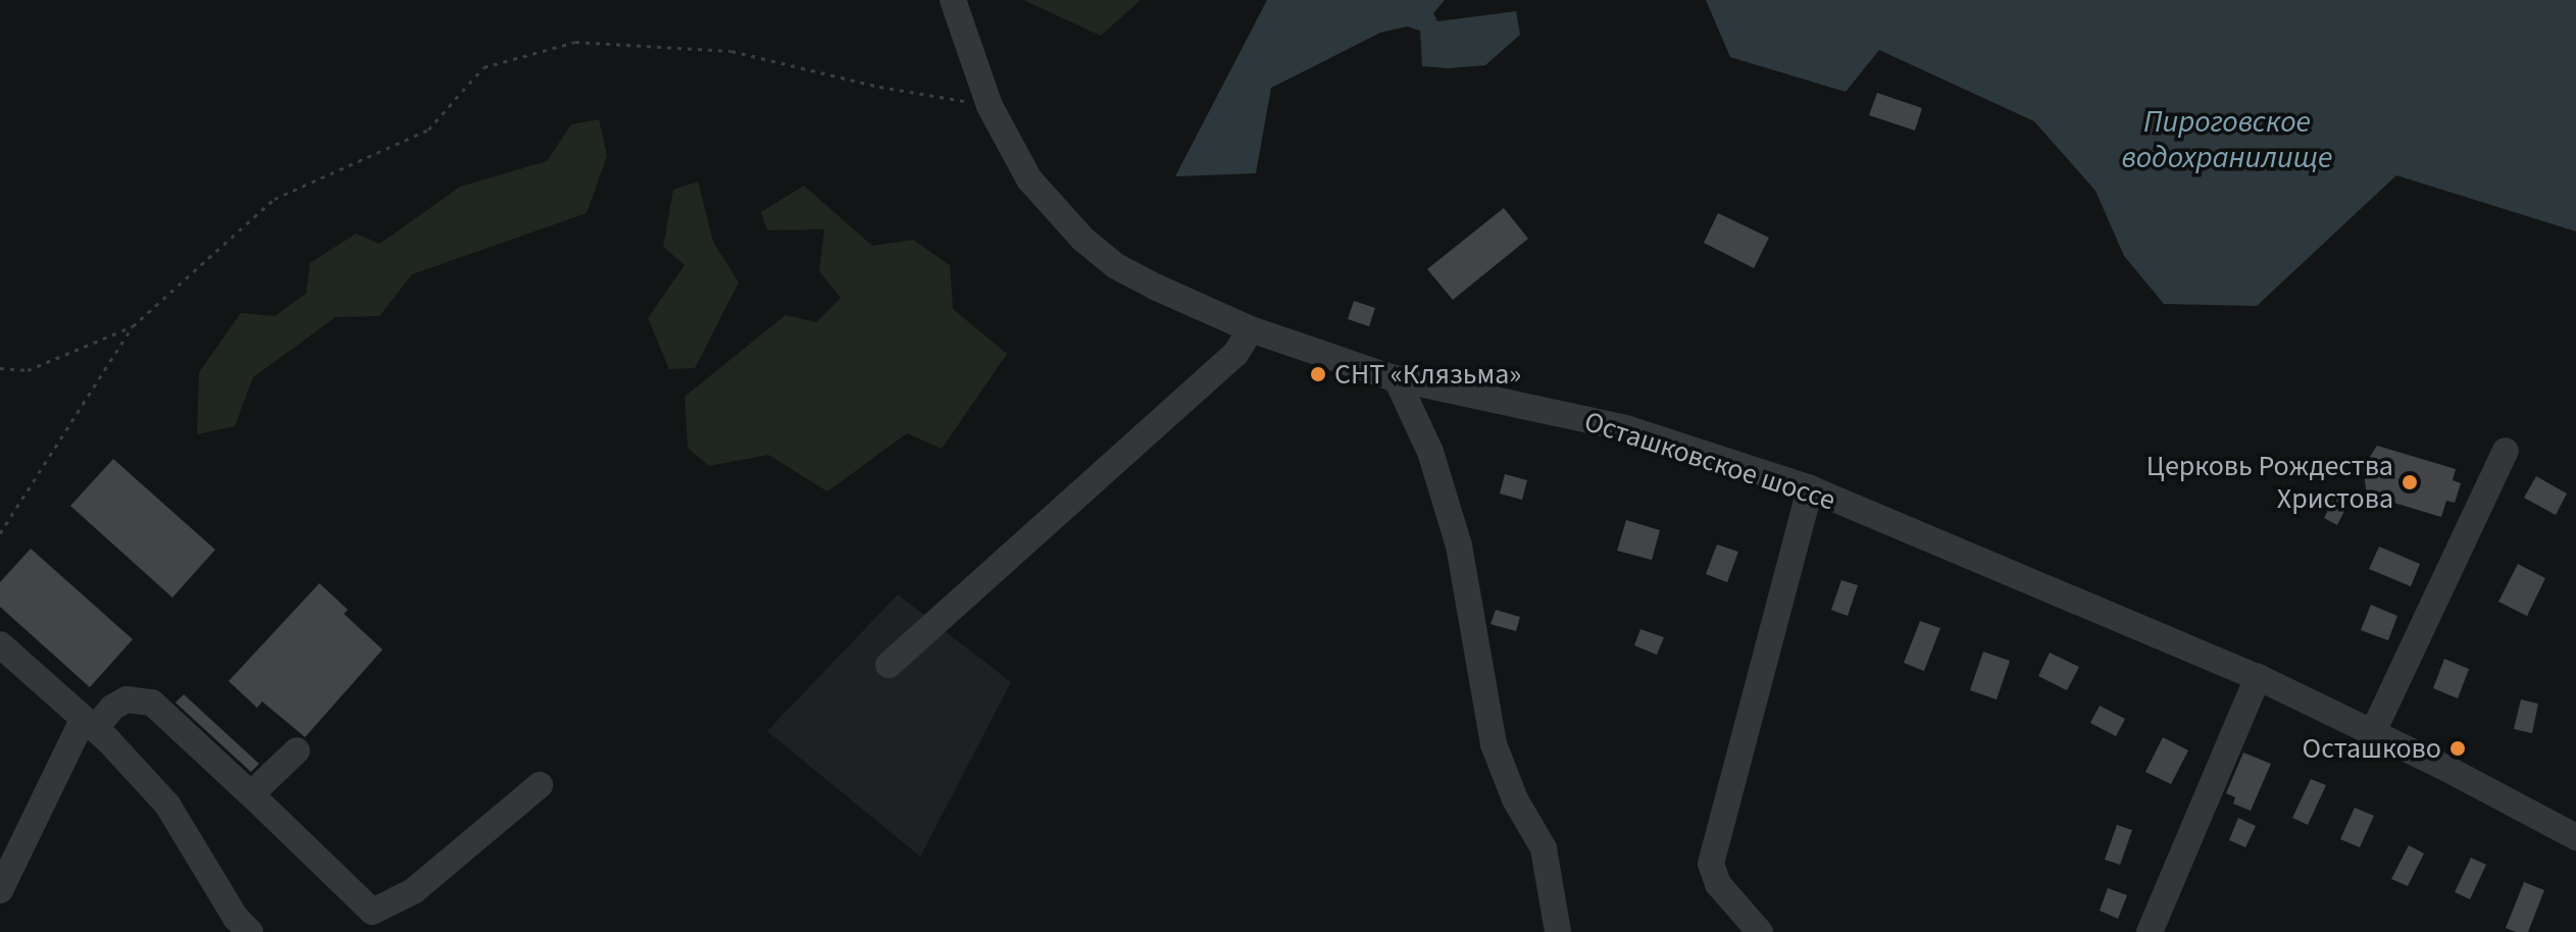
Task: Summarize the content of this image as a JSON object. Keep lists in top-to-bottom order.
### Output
{
  "streets": {
    "street": ["Осташковское шоссе"]
  },
  "water": ["Пироговское водохранилище"],
  "places": ["СНТ «Клязьма»", "Церковь Рождества Христова", "Осташково"]
}
